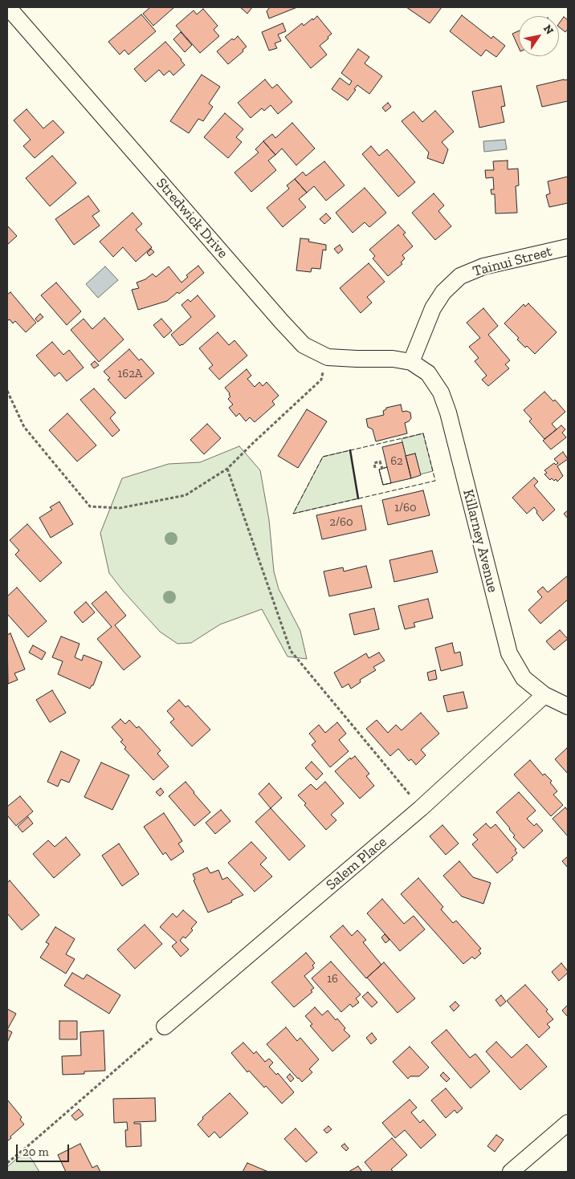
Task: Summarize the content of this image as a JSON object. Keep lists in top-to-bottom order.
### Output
{
  "streets": {
    "street": [
      "Stredwick Drive",
      "Tainui Street",
      "Killarney Avenue",
      "Salem Place"
    ]
  },
  "crossings": [
    ["Stredwick Drive", "Tainui Street"],
    ["Stredwick Drive", "Killarney Avenue"],
    ["Tainui Street", "Killarney Avenue"],
    ["Killarney Avenue", "Salem Place"]
  ],
  "house_numbers": [
    "162A",
    "62",
    "1/60",
    "2/60",
    "16"
  ],
  "scale_bar": "20 m",
  "north": "top right"
}
